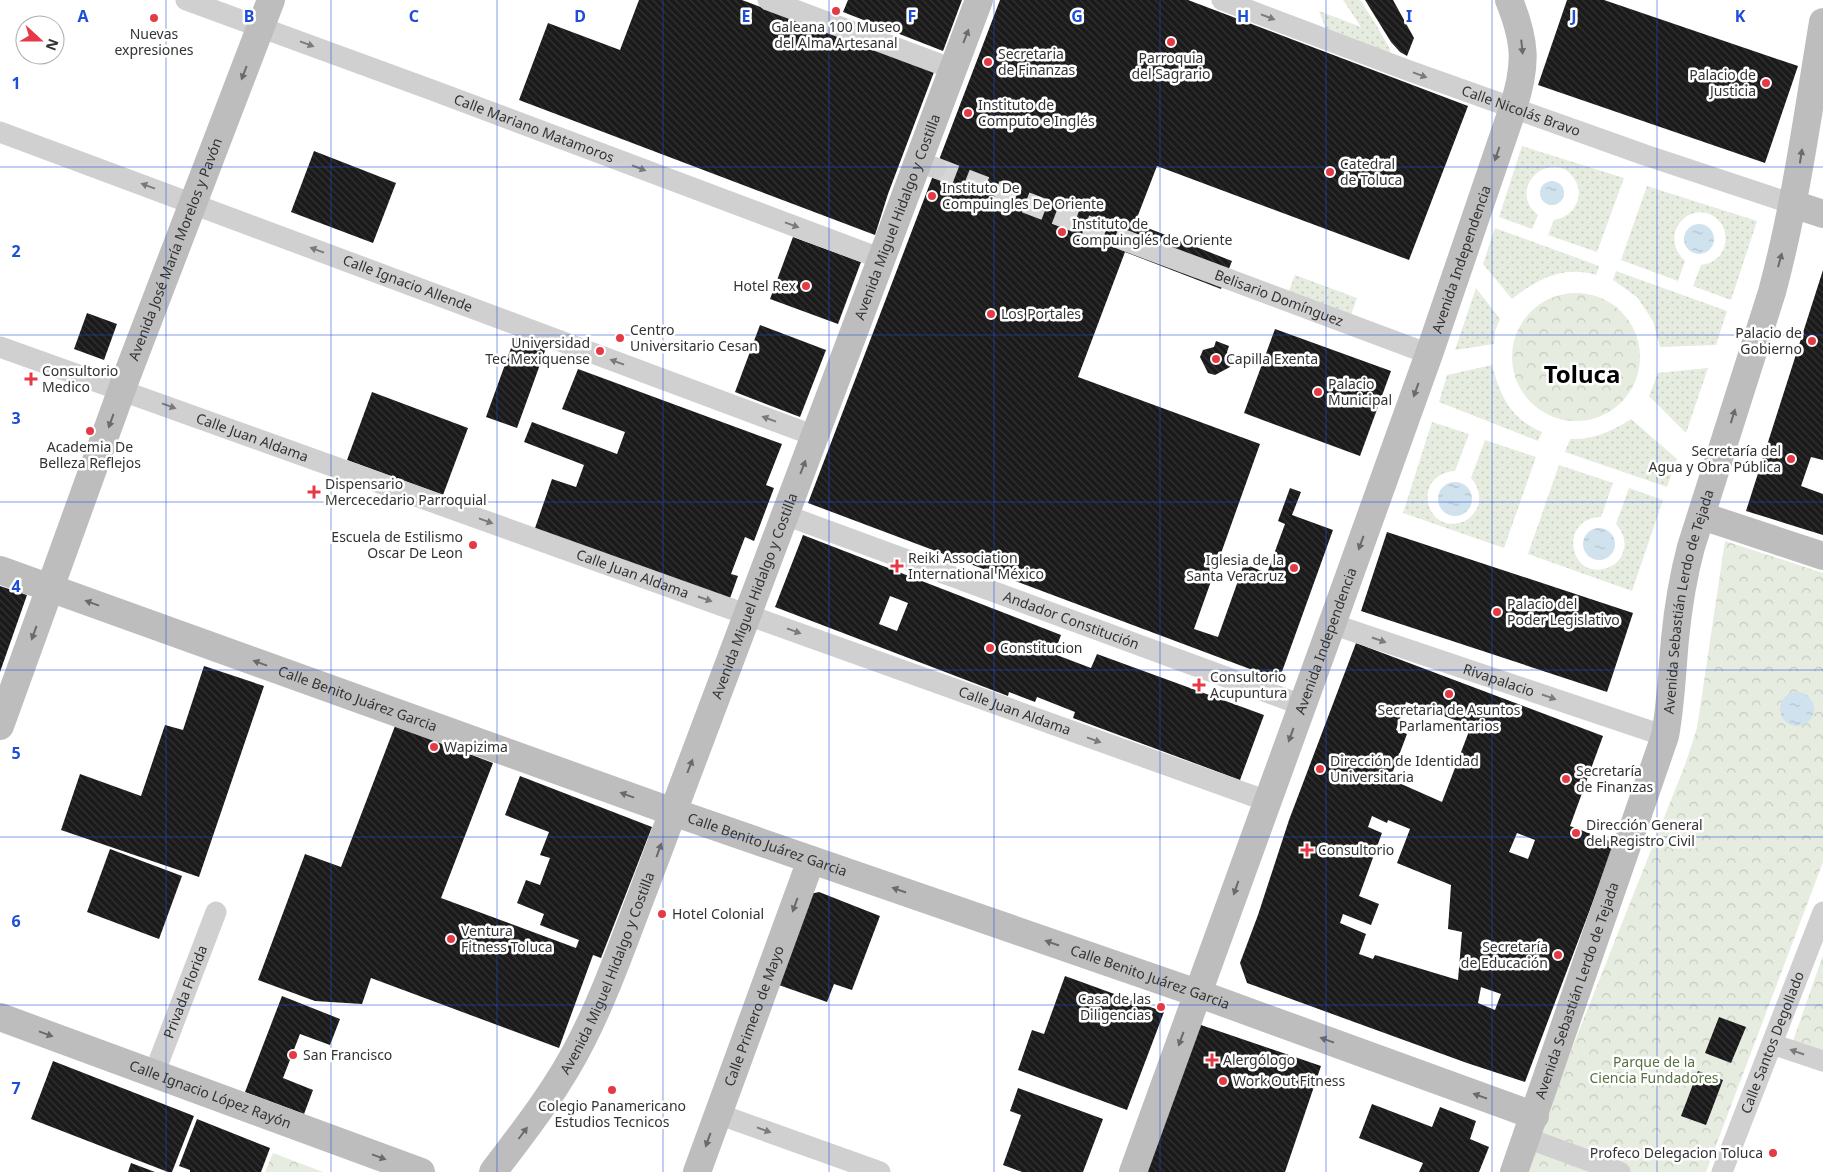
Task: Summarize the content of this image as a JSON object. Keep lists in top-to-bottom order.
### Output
{
  "streets": {
    "main road": [
      "Calle Nicolás Bravo",
      "Avenida Miguel Hidalgo y Costilla",
      "Avenida José María Morelos y Pavón",
      "Avenida Independencia",
      "Avenida Sebastián Lerdo de Tejada",
      "Calle Benito Juárez Garcia",
      "Calle Primero de Mayo",
      "Calle Ignacio López Rayón"
    ],
    "street": [
      "Calle Mariano Matamoros",
      "Calle Ignacio Allende",
      "Belisario Domínguez",
      "Calle Juan Aldama",
      "Andador Constitución",
      "Rivapalacio",
      "Privada Florida",
      "Calle Santos Degollado"
    ]
  },
  "crossings": [
    ["Calle Nicolás Bravo", "Avenida Independencia"],
    ["Calle Nicolás Bravo", "Avenida Sebastián Lerdo de Tejada"],
    ["Calle Mariano Matamoros", "Avenida Miguel Hidalgo y Costilla"],
    ["Calle Mariano Matamoros", "Avenida José María Morelos y Pavón"],
    ["Avenida Miguel Hidalgo y Costilla", "Calle Ignacio Allende"],
    ["Avenida Miguel Hidalgo y Costilla", "Calle Juan Aldama"],
    ["Avenida Miguel Hidalgo y Costilla", "Andador Constitución"],
    ["Avenida Miguel Hidalgo y Costilla", "Calle Benito Juárez Garcia"],
    ["Avenida José María Morelos y Pavón", "Calle Ignacio Allende"],
    ["Avenida José María Morelos y Pavón", "Calle Juan Aldama"],
    ["Avenida José María Morelos y Pavón", "Calle Benito Juárez Garcia"],
    ["Avenida Independencia", "Belisario Domínguez"],
    ["Avenida Independencia", "Calle Juan Aldama"],
    ["Avenida Independencia", "Andador Constitución"],
    ["Avenida Independencia", "Rivapalacio"],
    ["Avenida Independencia", "Calle Benito Juárez Garcia"],
    ["Avenida Sebastián Lerdo de Tejada", "Rivapalacio"],
    ["Avenida Sebastián Lerdo de Tejada", "Calle Benito Juárez Garcia"],
    ["Calle Benito Juárez Garcia", "Calle Primero de Mayo"],
    ["Privada Florida", "Calle Ignacio López Rayón"]
  ],
  "one_way": [
    "Calle Nicolás Bravo",
    "Calle Mariano Matamoros",
    "Avenida Miguel Hidalgo y Costilla",
    "Avenida José María Morelos y Pavón",
    "Avenida Independencia",
    "Calle Ignacio Allende",
    "Calle Juan Aldama",
    "Avenida Sebastián Lerdo de Tejada",
    "Rivapalacio",
    "Calle Benito Juárez Garcia",
    "Calle Primero de Mayo",
    "Calle Ignacio López Rayón"
  ],
  "districts": ["Toluca"],
  "parks": ["Parque de la Ciencia Fundadores"],
  "places": {
    "other": [
      "Galeana 100 Museo del Alma Artesanal",
      "Nuevas expresiones",
      "Parroquia del Sagrario",
      "Secretaria de Finanzas",
      "Palacio de Justicia",
      "Instituto de Computo e Inglés",
      "Catedral de Toluca",
      "Instituto De Compuingles De Oriente",
      "Instituto de Compuinglés de Oriente",
      "Hotel Rex",
      "Los Portales",
      "Centro Universitario Cesan",
      "Palacio de Gobierno",
      "Universidad Tec Mexiquense",
      "Capilla Exenta",
      "Palacio Municipal",
      "Academia De Belleza Reflejos",
      "Secretaría del Agua y Obra Pública",
      "Escuela de Estilismo Oscar De Leon",
      "Iglesia de la Santa Veracruz",
      "Palacio del Poder Legislativo",
      "Constitucion",
      "Secretaria de Asuntos Parlamentarios",
      "Wapizima",
      "Dirección de Identidad Universitaria",
      "Secretaría de Finanzas",
      "Dirección General del Registro Civil",
      "Hotel Colonial",
      "Ventura Fitness Toluca",
      "Secretaría de Educación",
      "Casa de las Diligencias",
      "San Francisco",
      "Work Out Fitness",
      "Colegio Panamericano Estudios Tecnicos",
      "Profeco Delegacion Toluca"
    ],
    "health": [
      "Consultorio Medico",
      "Dispensario Mercecedario Parroquial",
      "Reiki Association International México",
      "Consultorio Acupuntura",
      "Consultorio",
      "Alergólogo"
    ]
  },
  "north": "right",
  "grid": {
    "columns": [
      "A",
      "B",
      "C",
      "D",
      "E",
      "F",
      "G",
      "H",
      "I",
      "J",
      "K"
    ],
    "rows": [
      "1",
      "2",
      "3",
      "4",
      "5",
      "6",
      "7"
    ]
  }
}
